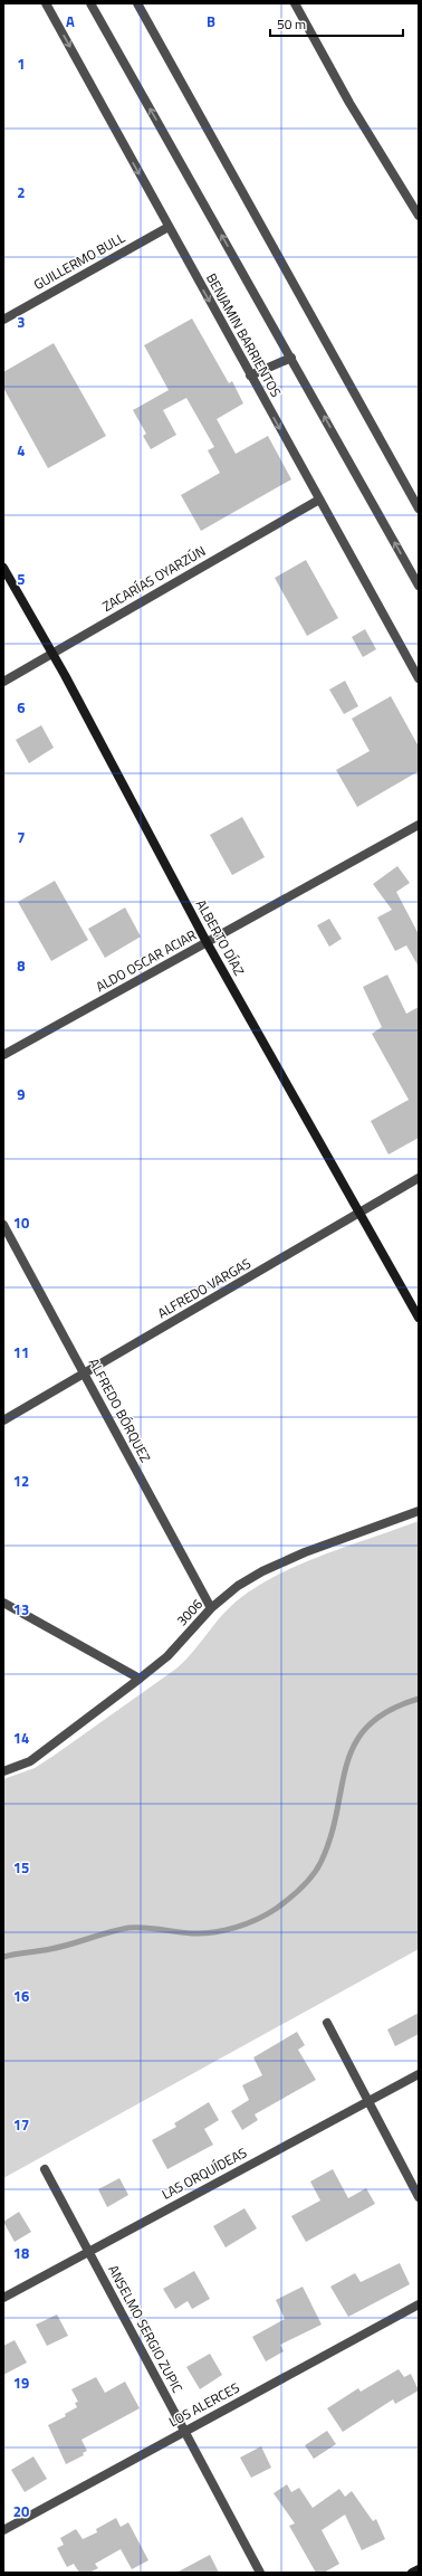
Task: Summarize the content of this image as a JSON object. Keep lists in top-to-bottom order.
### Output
{
  "streets": {
    "street": [
      "GUILLERMO BULL",
      "BENJAMIN BARRIENTOS",
      "ZACARÍAS OYARZÚN",
      "ALBERTO DÍAZ",
      "ALDO OSCAR ACIAR",
      "ALFREDO VARGAS",
      "ALFREDO BÓRQUEZ",
      "3006",
      "LAS ORQUÍDEAS",
      "ANSELMO SERGIO ZUPIC",
      "LOS ALERCES"
    ]
  },
  "crossings": [
    ["GUILLERMO BULL", "BENJAMIN BARRIENTOS"],
    ["BENJAMIN BARRIENTOS", "ZACARÍAS OYARZÚN"],
    ["ZACARÍAS OYARZÚN", "ALBERTO DÍAZ"],
    ["ALBERTO DÍAZ", "ALDO OSCAR ACIAR"],
    ["ALBERTO DÍAZ", "ALFREDO VARGAS"],
    ["ALFREDO VARGAS", "ALFREDO BÓRQUEZ"],
    ["ALFREDO BÓRQUEZ", "3006"],
    ["LAS ORQUÍDEAS", "ANSELMO SERGIO ZUPIC"],
    ["ANSELMO SERGIO ZUPIC", "LOS ALERCES"]
  ],
  "scale_bar": "50 m",
  "grid": {
    "columns": ["A", "B"],
    "rows": [
      "1",
      "2",
      "3",
      "4",
      "5",
      "6",
      "7",
      "8",
      "9",
      "10",
      "11",
      "12",
      "13",
      "14",
      "15",
      "16",
      "17",
      "18",
      "19",
      "20"
    ]
  }
}
